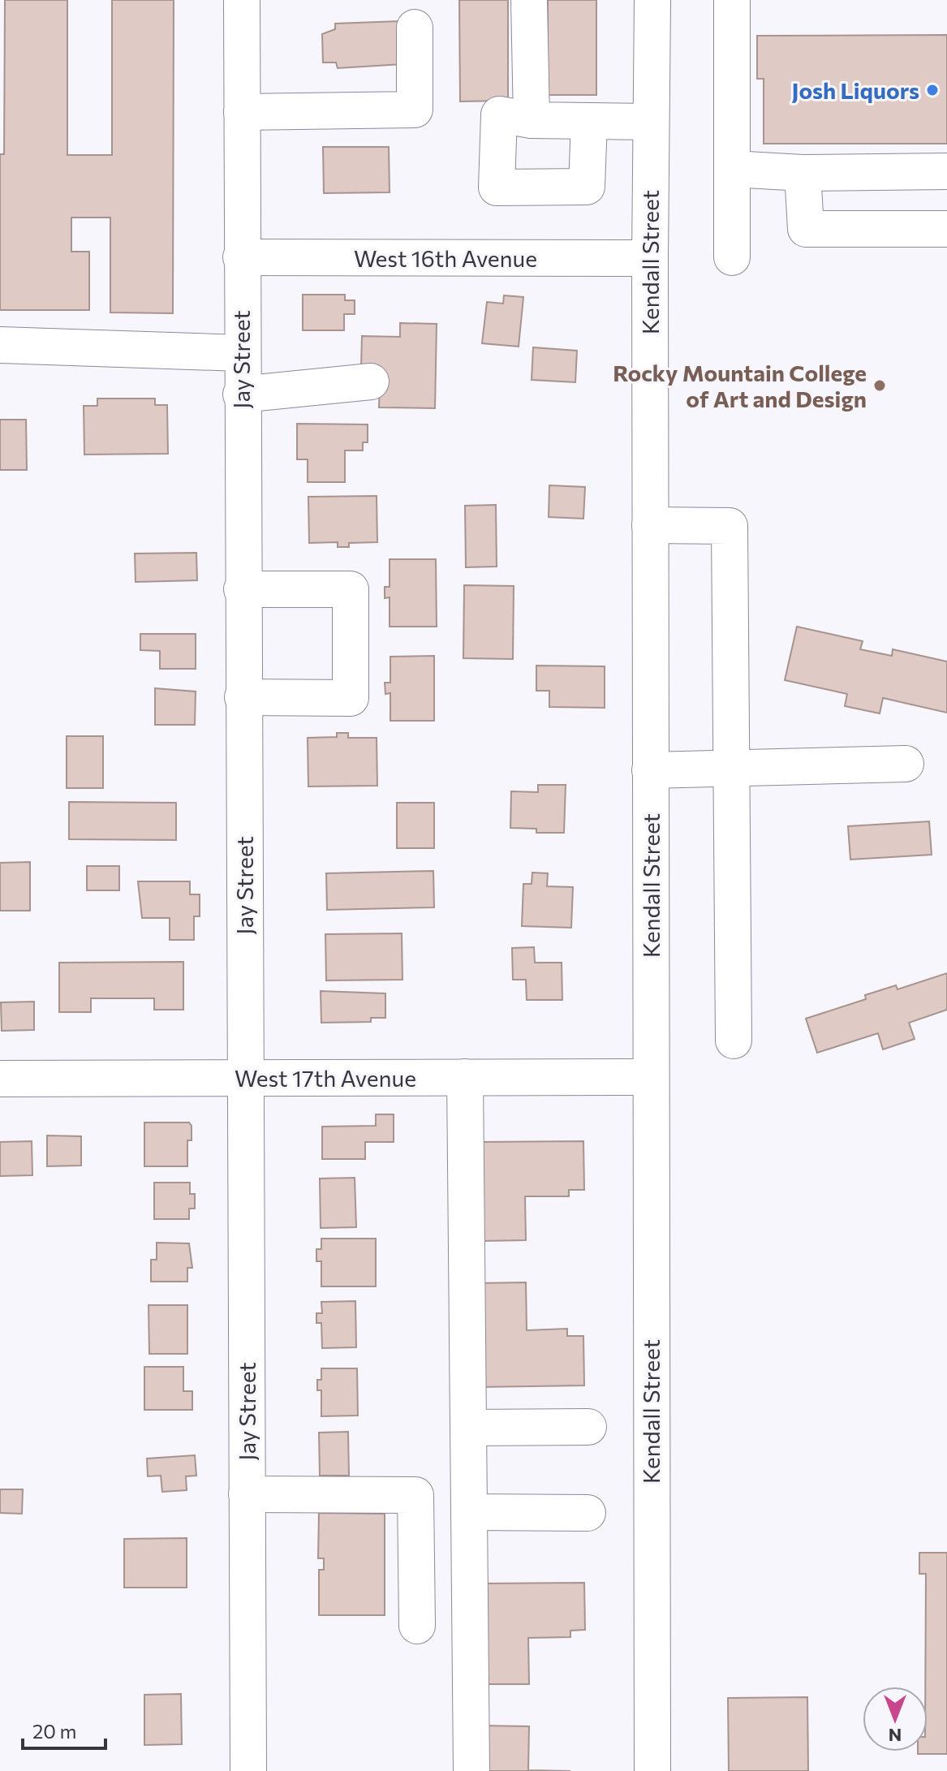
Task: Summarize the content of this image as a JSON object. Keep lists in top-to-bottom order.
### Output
{
  "streets": {
    "street": [
      "West 16th Avenue",
      "Kendall Street",
      "Jay Street",
      "West 17th Avenue"
    ]
  },
  "crossings": [
    ["West 16th Avenue", "Kendall Street"],
    ["West 16th Avenue", "Jay Street"],
    ["Kendall Street", "West 17th Avenue"],
    ["Jay Street", "West 17th Avenue"]
  ],
  "places": ["Josh Liquors", "Rocky Mountain College of Art and Design"],
  "scale_bar": "20 m",
  "north": "bottom"
}
